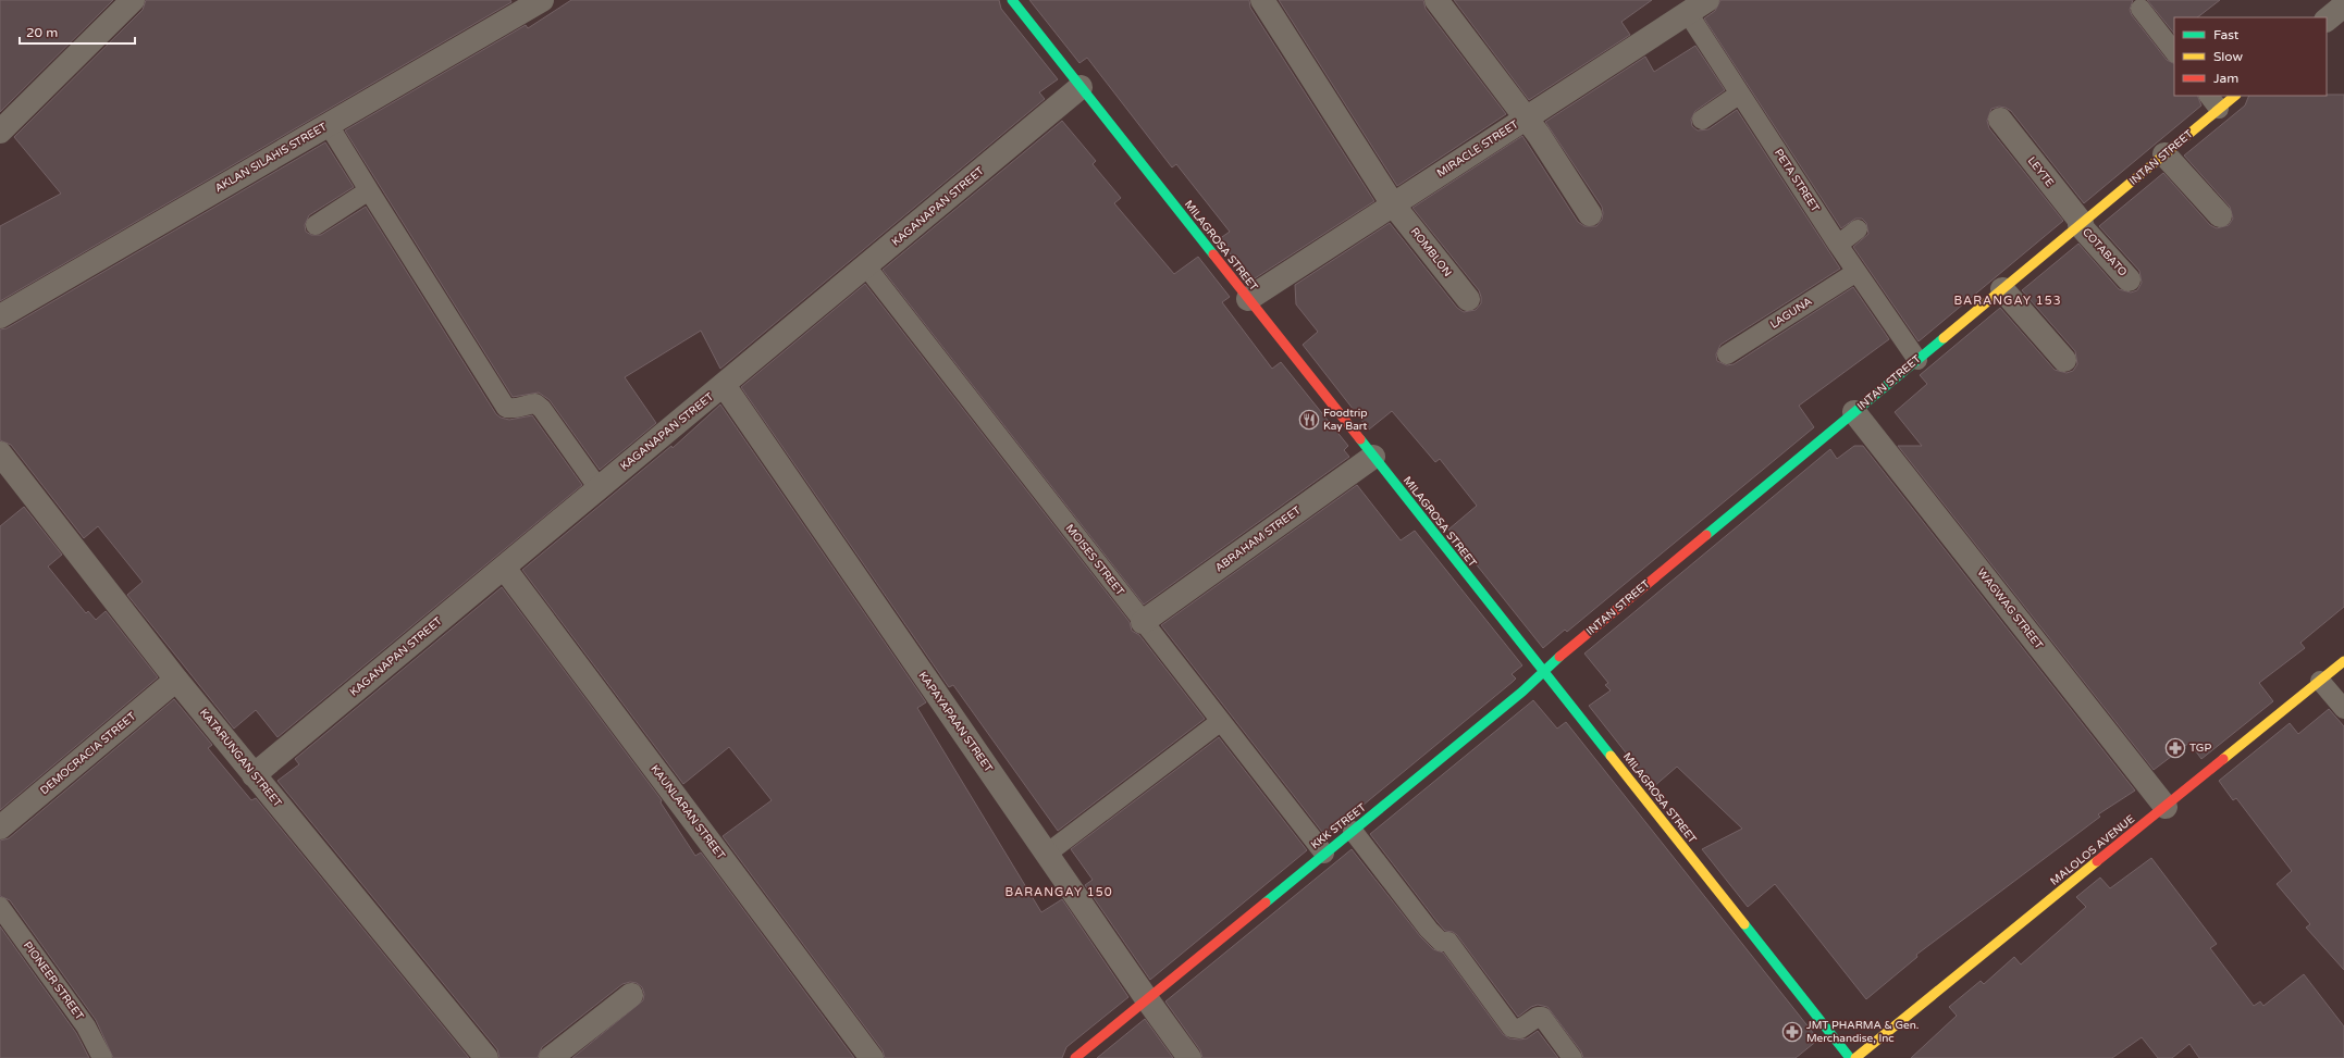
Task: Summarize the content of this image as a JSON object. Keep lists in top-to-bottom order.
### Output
{
  "streets": {
    "street": [
      "MIRACLE STREET",
      "AKLAN SILAHIS STREET",
      "INTAN STREET",
      "LEYTE",
      "KAGANAPAN STREET",
      "MILAGROSA STREET",
      "ROMBLON",
      "COTABATO",
      "ABRAHAM STREET",
      "WAGWAG STREET",
      "KAPAYAPAAN STREET",
      "DEMOCRACIA STREET",
      "KATARUNGAN STREET",
      "KAUNLARAN STREET",
      "KKK STREET",
      "MALOLOS AVENUE"
    ],
    "lane": [
      "PETA STREET",
      "LAGUNA",
      "MOISES STREET",
      "PIONEER STREET"
    ]
  },
  "crossings": [
    ["MIRACLE STREET", "PETA STREET"],
    ["MIRACLE STREET", "MILAGROSA STREET"],
    ["MIRACLE STREET", "ROMBLON"],
    ["INTAN STREET", "LEYTE"],
    ["INTAN STREET", "PETA STREET"],
    ["INTAN STREET", "MILAGROSA STREET"],
    ["INTAN STREET", "COTABATO"],
    ["INTAN STREET", "WAGWAG STREET"],
    ["INTAN STREET", "KKK STREET"],
    ["LEYTE", "COTABATO"],
    ["PETA STREET", "LAGUNA"],
    ["KAGANAPAN STREET", "MILAGROSA STREET"],
    ["KAGANAPAN STREET", "MOISES STREET"],
    ["KAGANAPAN STREET", "KAPAYAPAAN STREET"],
    ["KAGANAPAN STREET", "KATARUNGAN STREET"],
    ["KAGANAPAN STREET", "KAUNLARAN STREET"],
    ["MILAGROSA STREET", "ABRAHAM STREET"],
    ["MILAGROSA STREET", "KKK STREET"],
    ["ABRAHAM STREET", "MOISES STREET"],
    ["MOISES STREET", "KKK STREET"],
    ["WAGWAG STREET", "MALOLOS AVENUE"],
    ["KAPAYAPAAN STREET", "KKK STREET"],
    ["DEMOCRACIA STREET", "KATARUNGAN STREET"]
  ],
  "districts": ["BARANGAY 153", "BARANGAY 150"],
  "places": {
    "restaurant": ["Foodtrip Kay Bart"],
    "pharmacy": ["TGP", "JMT PHARMA & Gen. Merchandise, Inc"]
  },
  "legend": ["Fast", "Slow", "Jam"],
  "scale_bar": "20 m"
}
